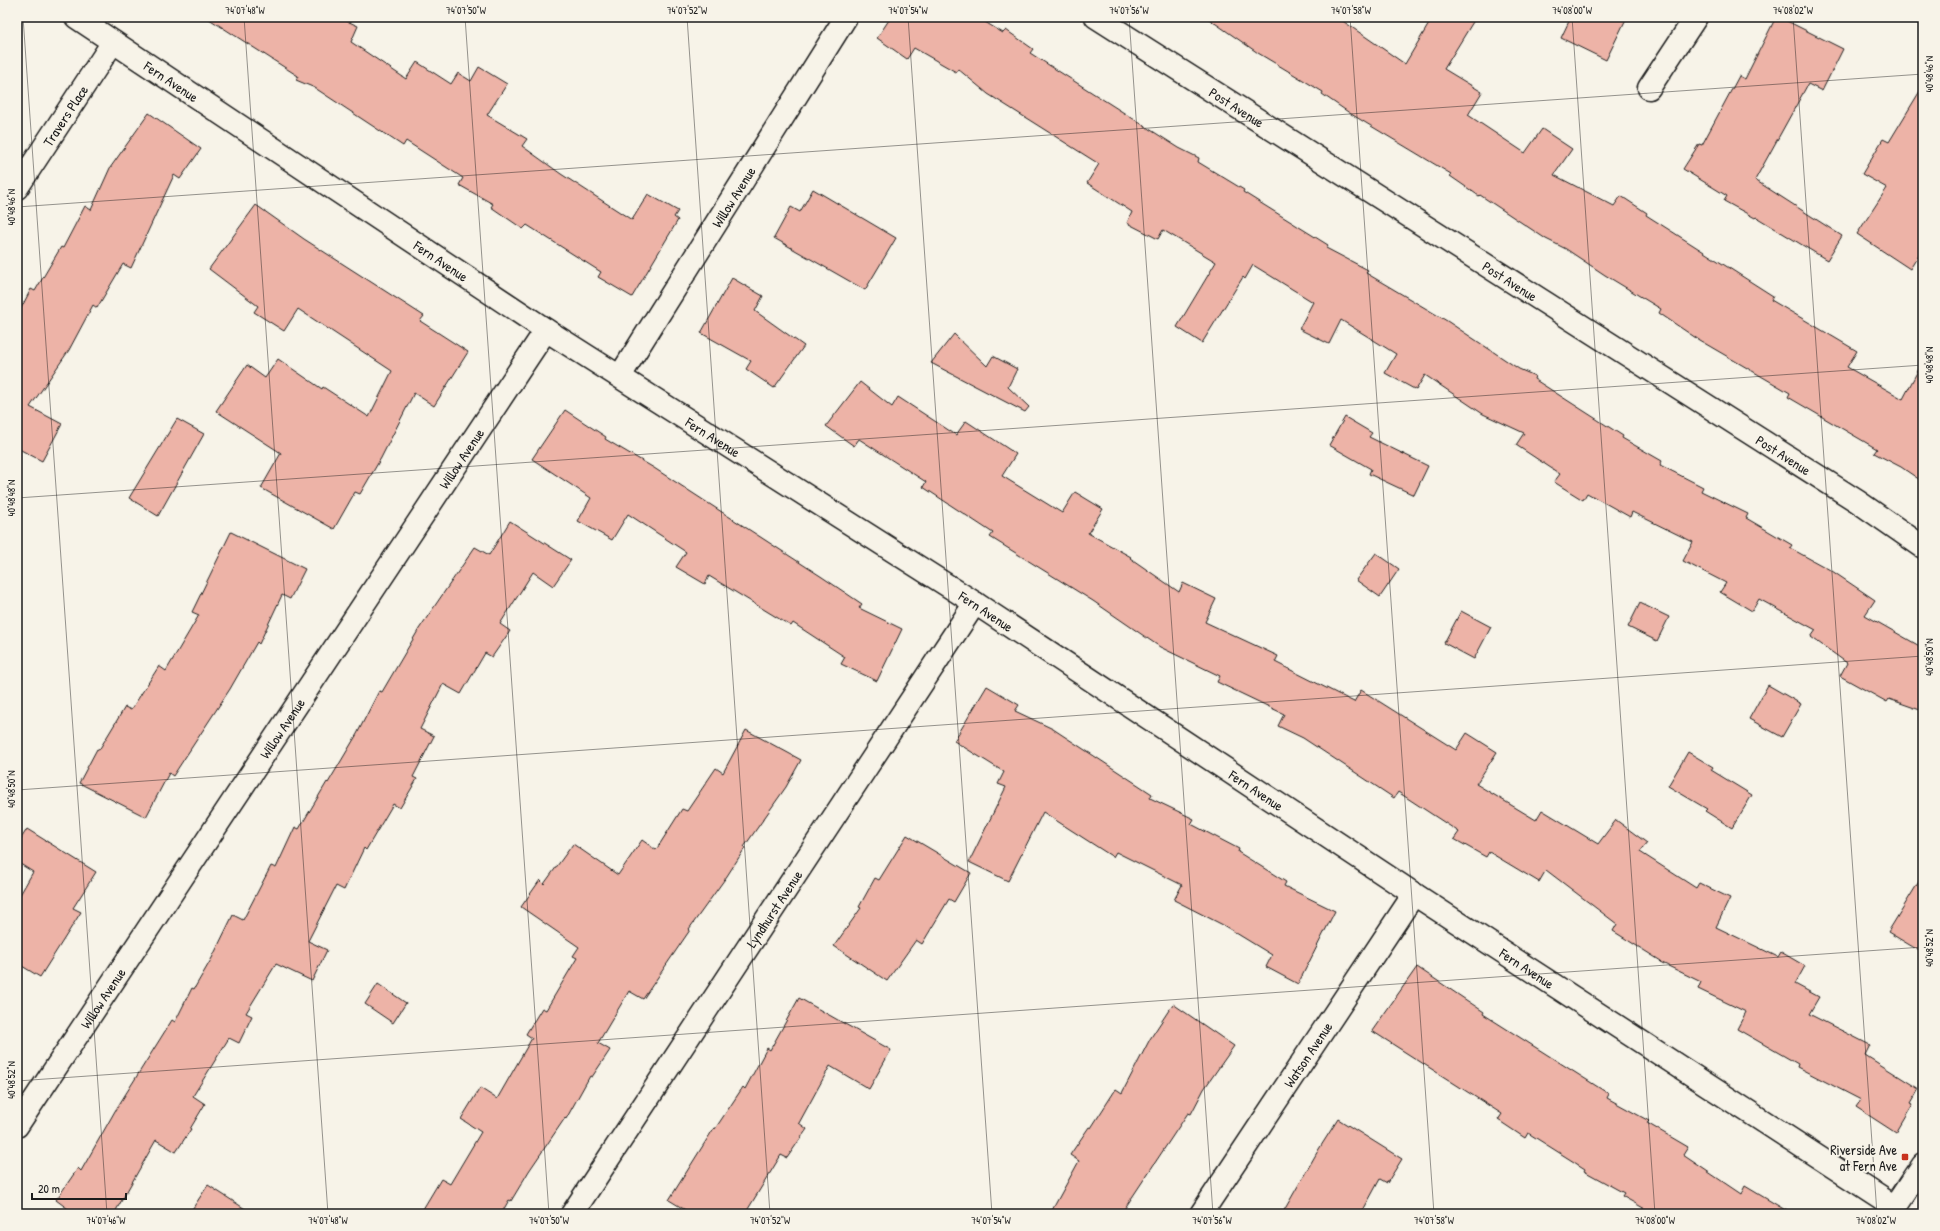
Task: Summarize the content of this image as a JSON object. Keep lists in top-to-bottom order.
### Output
{
  "streets": {
    "street": [
      "Fern Avenue",
      "Post Avenue",
      "Travers Place",
      "Willow Avenue",
      "Lyndhurst Avenue",
      "Watson Avenue"
    ]
  },
  "crossings": [
    ["Fern Avenue", "Travers Place"],
    ["Fern Avenue", "Willow Avenue"],
    ["Fern Avenue", "Lyndhurst Avenue"],
    ["Fern Avenue", "Watson Avenue"]
  ],
  "places": {
    "transit": ["Riverside Ave at Fern Ave"]
  },
  "scale_bar": "20 m",
  "coordinates": [
    "74°07'48\"W",
    "74°07'50\"W",
    "74°07'52\"W",
    "74°07'54\"W",
    "74°07'56\"W",
    "74°07'58\"W",
    "74°08'00\"W",
    "74°08'02\"W",
    "40°48'46\"N",
    "40°48'48\"N",
    "40°48'50\"N",
    "40°48'52\"N",
    "74°07'46\"W"
  ]
}
